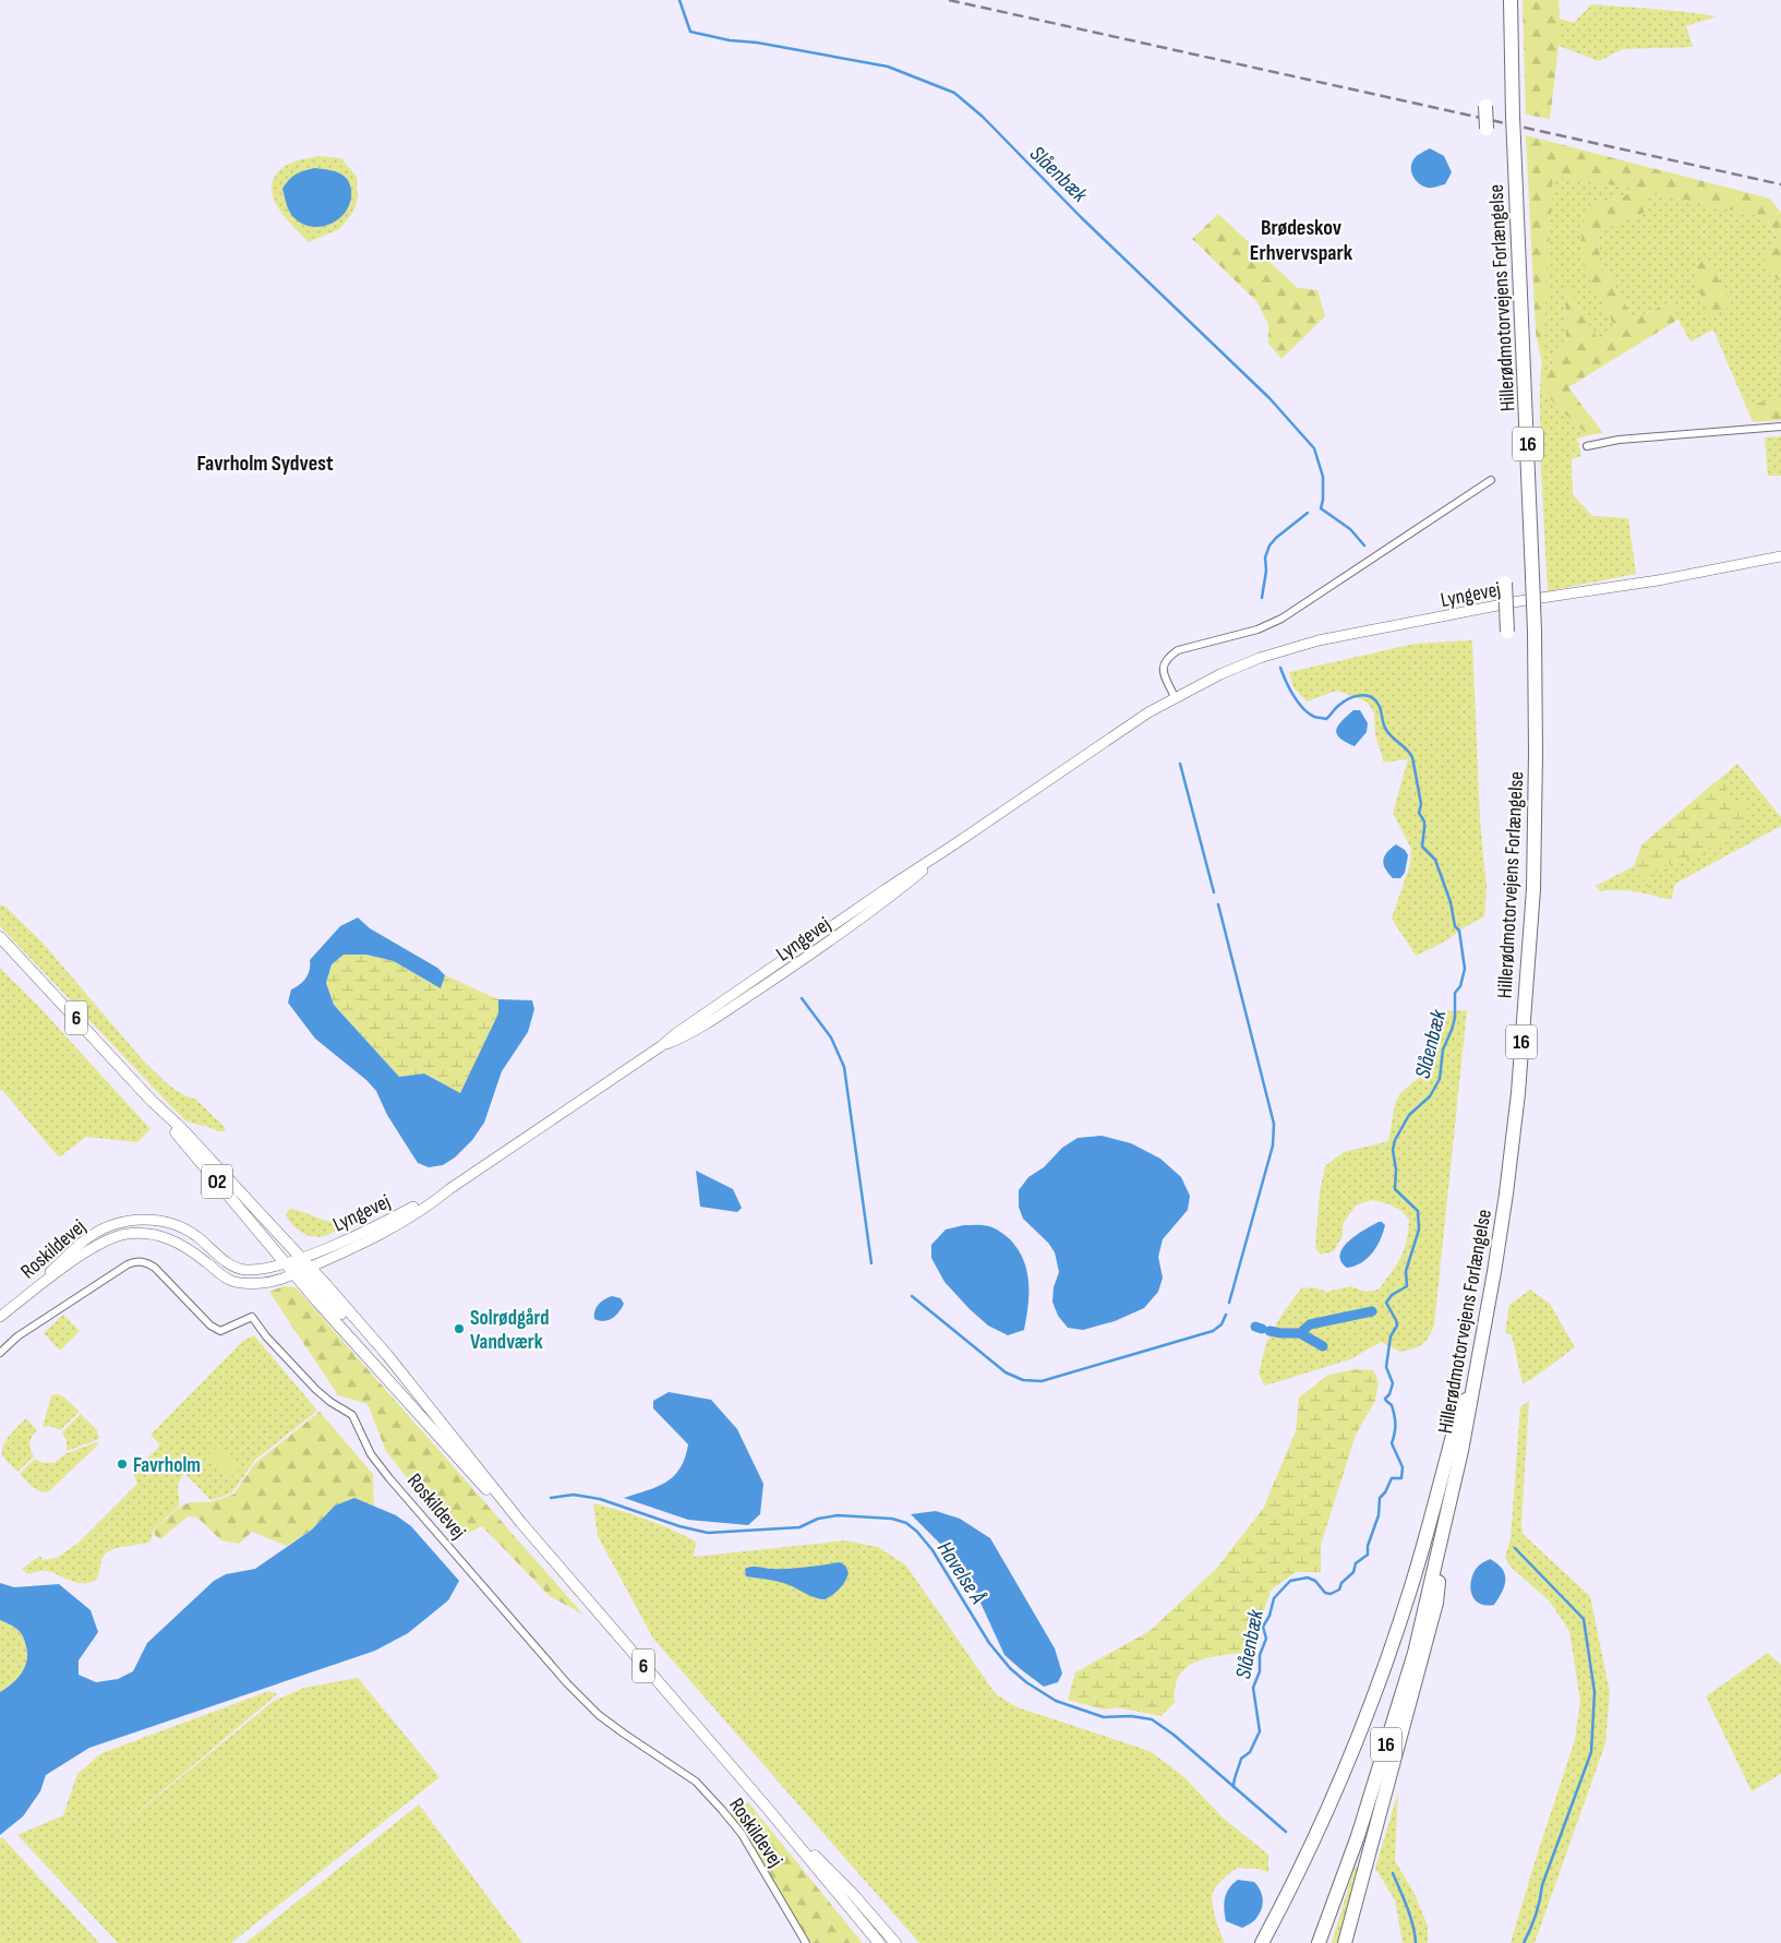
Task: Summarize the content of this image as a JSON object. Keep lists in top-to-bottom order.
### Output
{
  "streets": {
    "highway": ["Hillerødmotorvejens Forlængelse", "16"],
    "main road": [
      "Lyngevej",
      "6",
      "O2",
      "Roskildevej"
    ]
  },
  "crossings": [
    ["Lyngevej", "6"],
    ["Lyngevej", "O2"],
    ["Lyngevej", "Roskildevej"],
    ["6", "O2"],
    ["6", "Roskildevej"],
    ["O2", "Roskildevej"]
  ],
  "districts": ["Brødeskov Erhvervspark", "Favrholm Sydvest"],
  "water": ["Slåenbæk", "Havelse Å"],
  "places": ["Solrødgård Vandværk", "Favrholm"]
}
